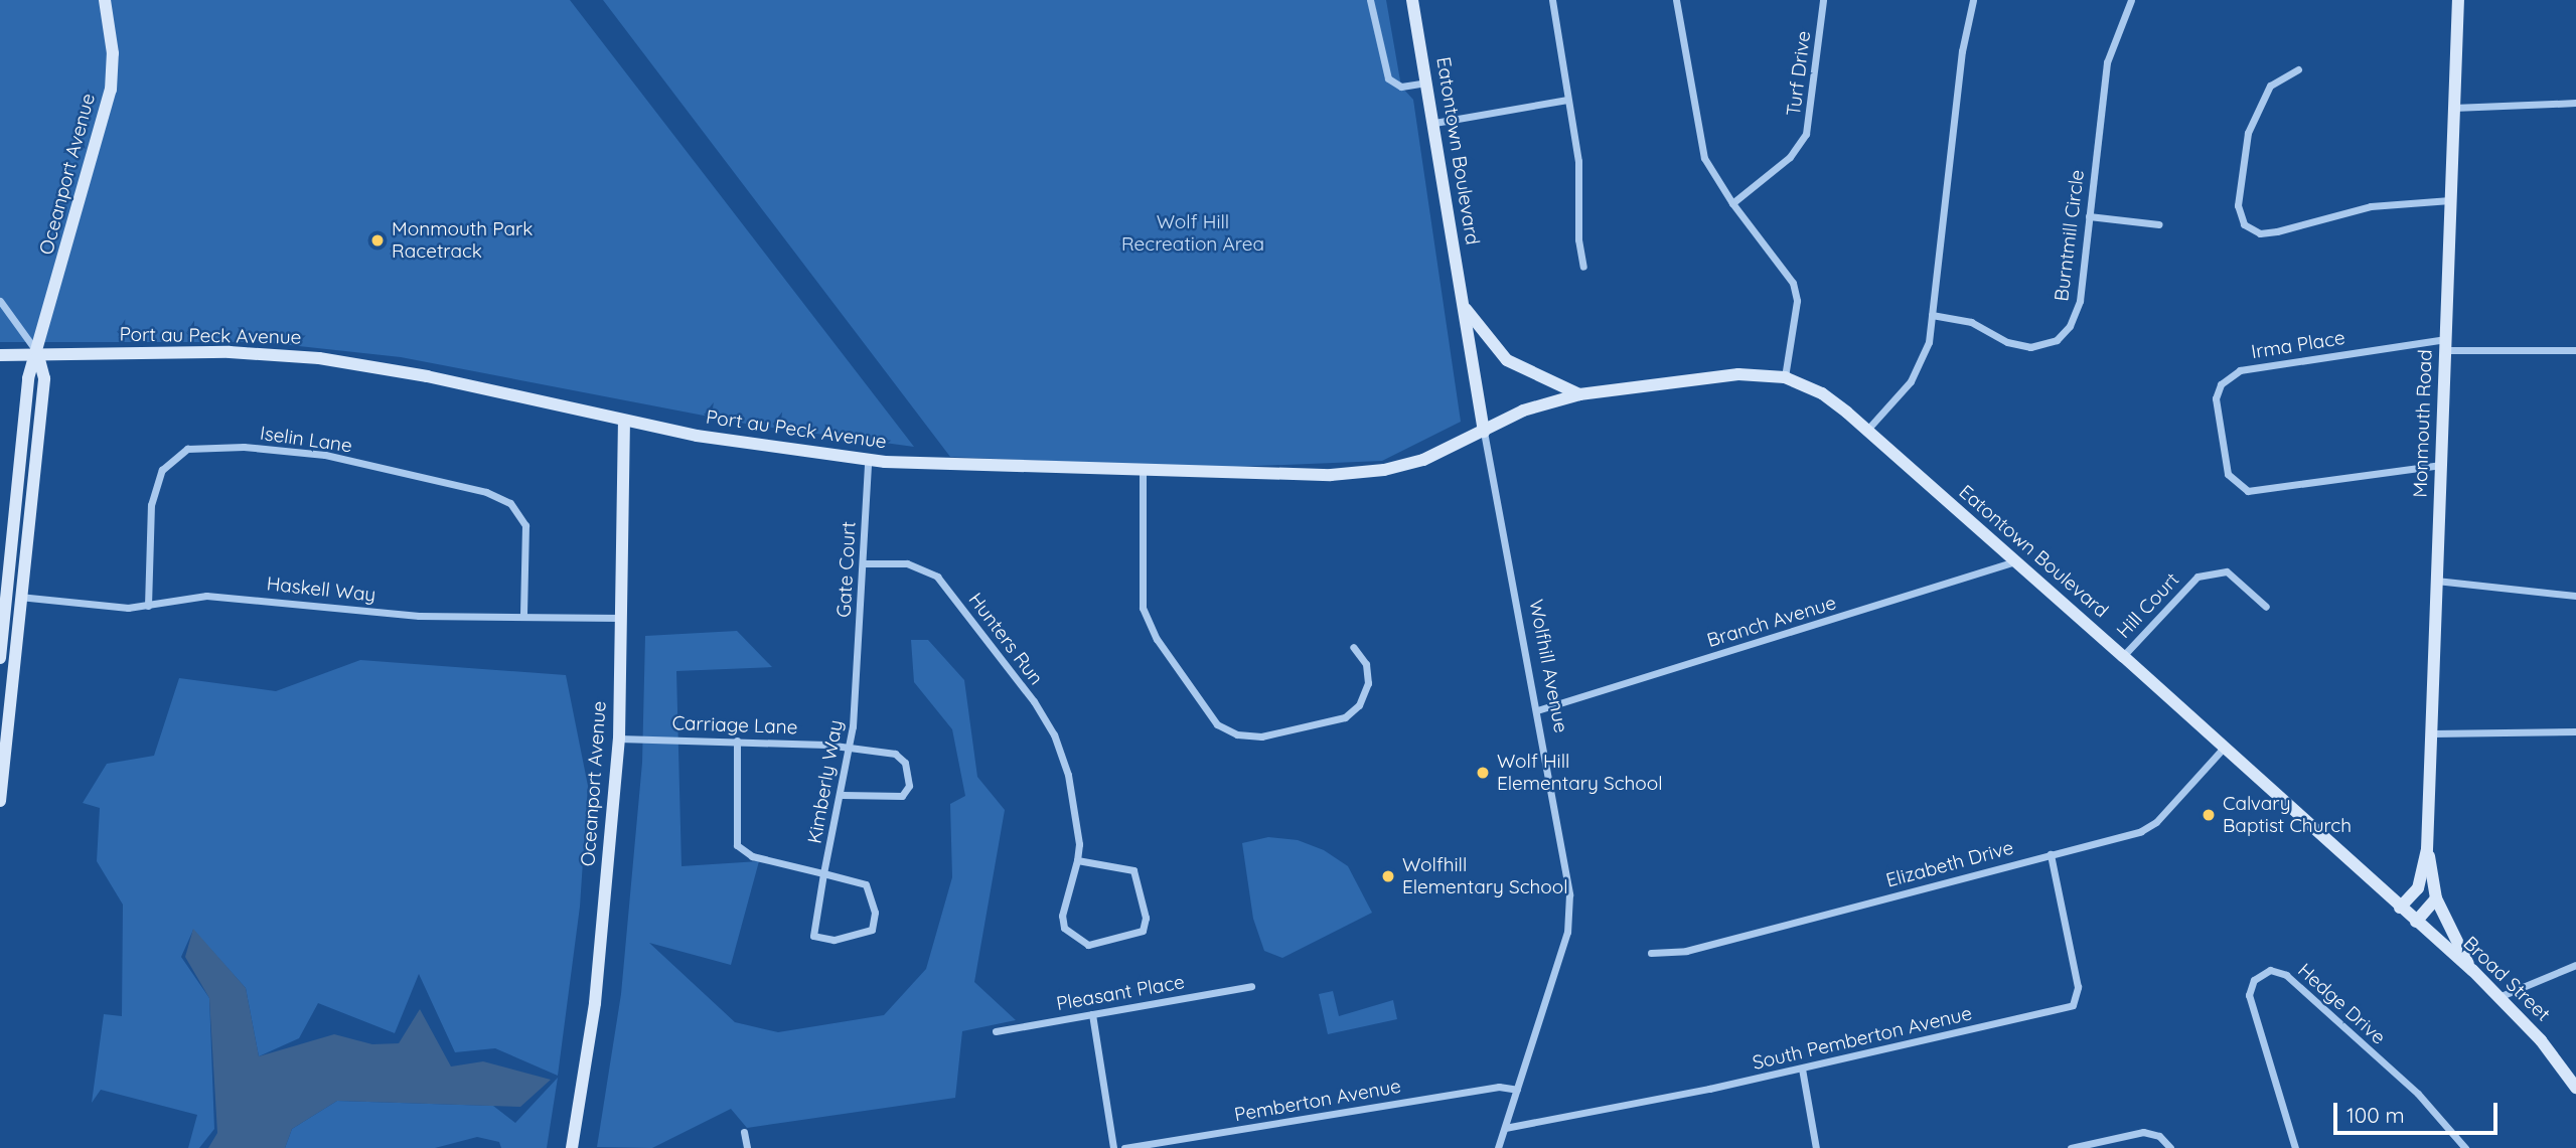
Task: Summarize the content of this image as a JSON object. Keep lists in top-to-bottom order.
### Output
{
  "streets": {
    "street": [
      "Turf Drive",
      "Eatontown Boulevard",
      "Oceanport Avenue",
      "Burntmill Circle",
      "Port au Peck Avenue",
      "Irma Place",
      "Monmouth Road",
      "Iselin Lane",
      "Gate Court",
      "Haskell Way",
      "Hill Court",
      "Branch Avenue",
      "Hunters Run",
      "Wolfhill Avenue",
      "Carriage Lane",
      "Kimberly Way",
      "Elizabeth Drive",
      "Broad Street",
      "Pleasant Place",
      "Hedge Drive",
      "South Pemberton Avenue",
      "Pemberton Avenue"
    ]
  },
  "crossings": [
    ["Eatontown Boulevard", "Port au Peck Avenue"],
    ["Eatontown Boulevard", "Monmouth Road"],
    ["Eatontown Boulevard", "Hill Court"],
    ["Eatontown Boulevard", "Branch Avenue"],
    ["Eatontown Boulevard", "Wolfhill Avenue"],
    ["Eatontown Boulevard", "Elizabeth Drive"],
    ["Eatontown Boulevard", "Broad Street"],
    ["Oceanport Avenue", "Port au Peck Avenue"],
    ["Oceanport Avenue", "Haskell Way"],
    ["Oceanport Avenue", "Carriage Lane"],
    ["Port au Peck Avenue", "Gate Court"],
    ["Port au Peck Avenue", "Wolfhill Avenue"],
    ["Irma Place", "Monmouth Road"],
    ["Monmouth Road", "Broad Street"],
    ["Iselin Lane", "Haskell Way"],
    ["Gate Court", "Hunters Run"],
    ["Gate Court", "Kimberly Way"],
    ["Branch Avenue", "Wolfhill Avenue"],
    ["Wolfhill Avenue", "South Pemberton Avenue"],
    ["Wolfhill Avenue", "Pemberton Avenue"],
    ["Carriage Lane", "Kimberly Way"],
    ["Elizabeth Drive", "South Pemberton Avenue"]
  ],
  "parks": ["Wolf Hill Recreation Area"],
  "places": [
    "Monmouth Park Racetrack",
    "Wolf Hill Elementary School",
    "Calvary Baptist Church",
    "Wolfhill Elementary School"
  ],
  "scale_bar": "100 m"
}
